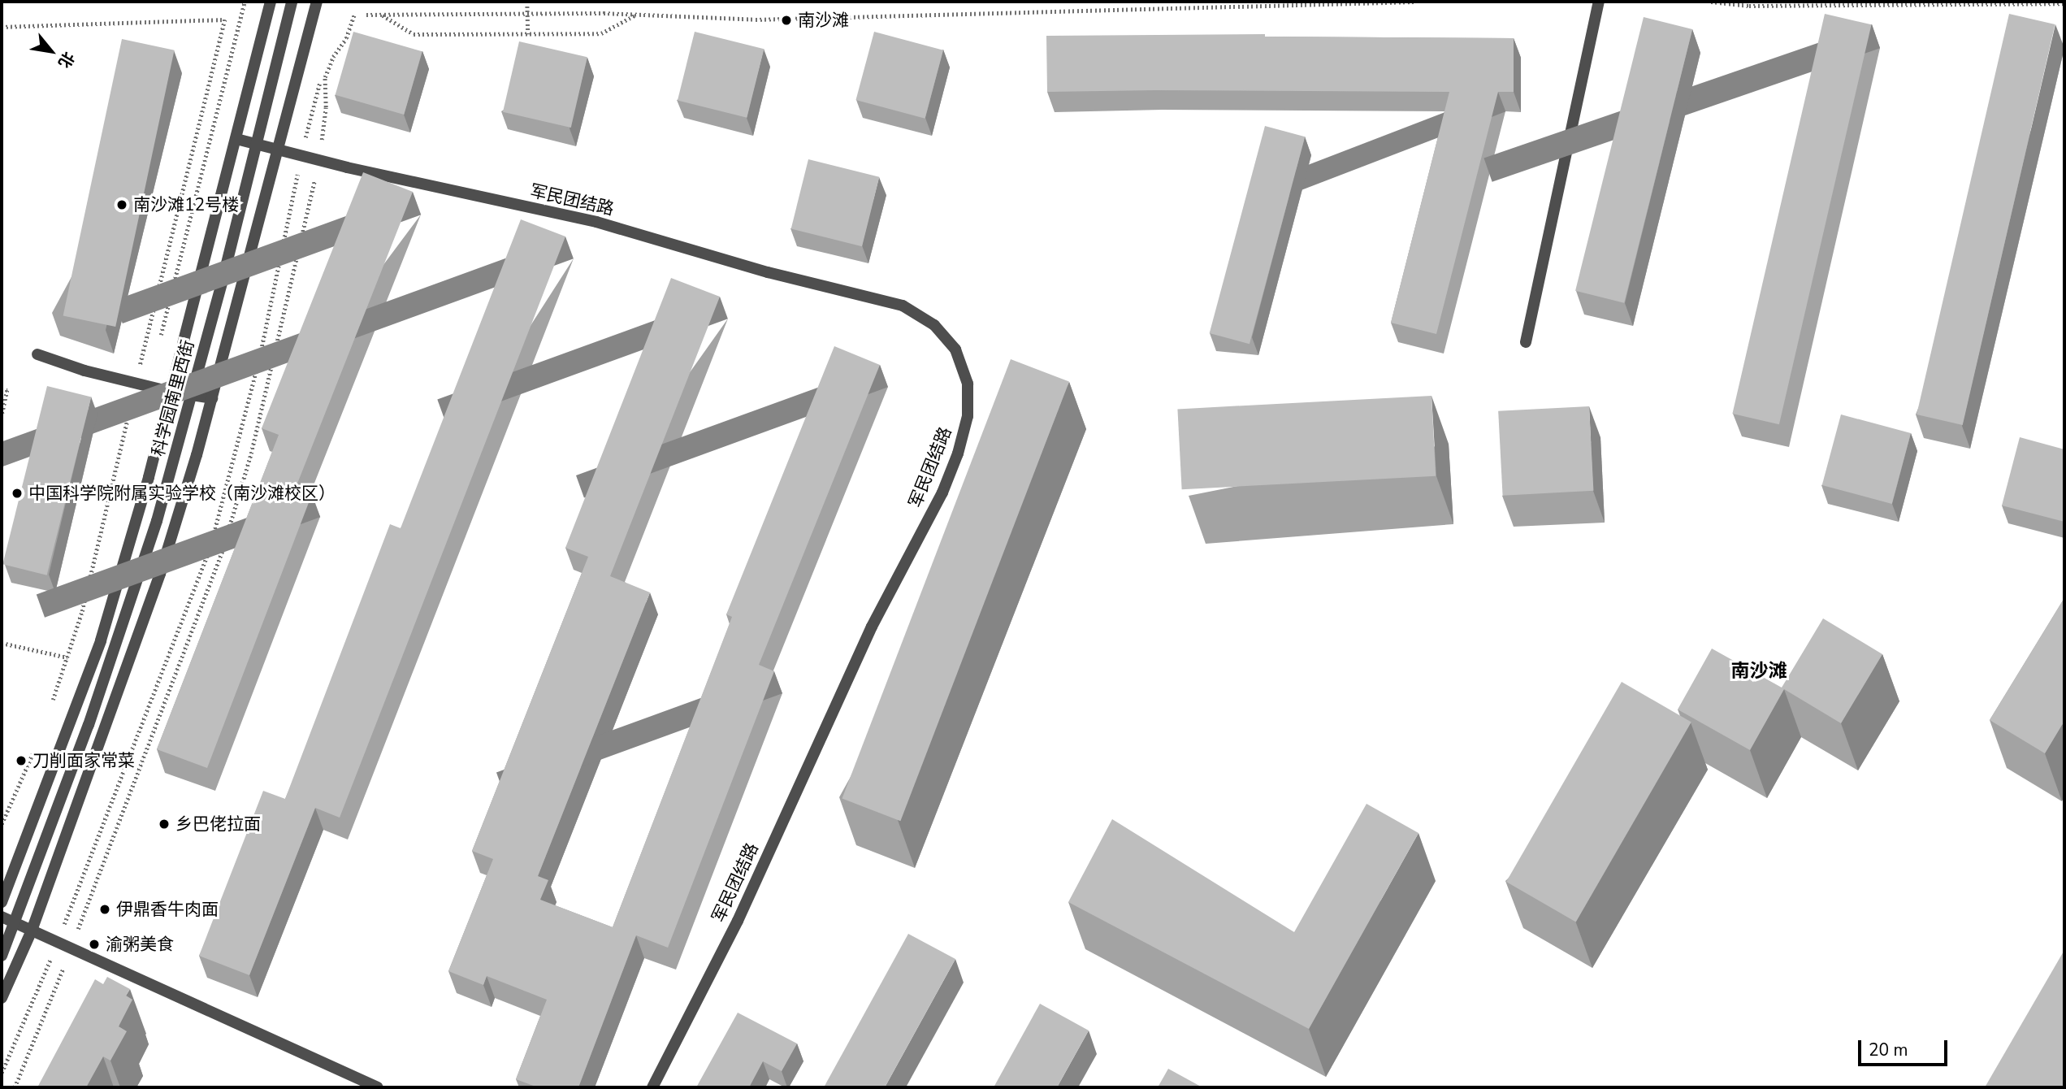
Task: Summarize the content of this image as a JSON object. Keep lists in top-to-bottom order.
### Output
{
  "streets": {
    "street": ["军民团结路", "科学园南里西街"]
  },
  "crossings": [
    ["军民团结路", "科学园南里西街"]
  ],
  "districts": ["南沙滩"],
  "places": [
    "南沙滩",
    "南沙滩12号楼",
    "中国科学院附属实验学校（南沙滩校区）",
    "刀削面家常菜",
    "乡巴佬拉面",
    "伊鼎香牛肉面",
    "渝粥美食"
  ],
  "scale_bar": "20 m",
  "north": "bottom right"
}
